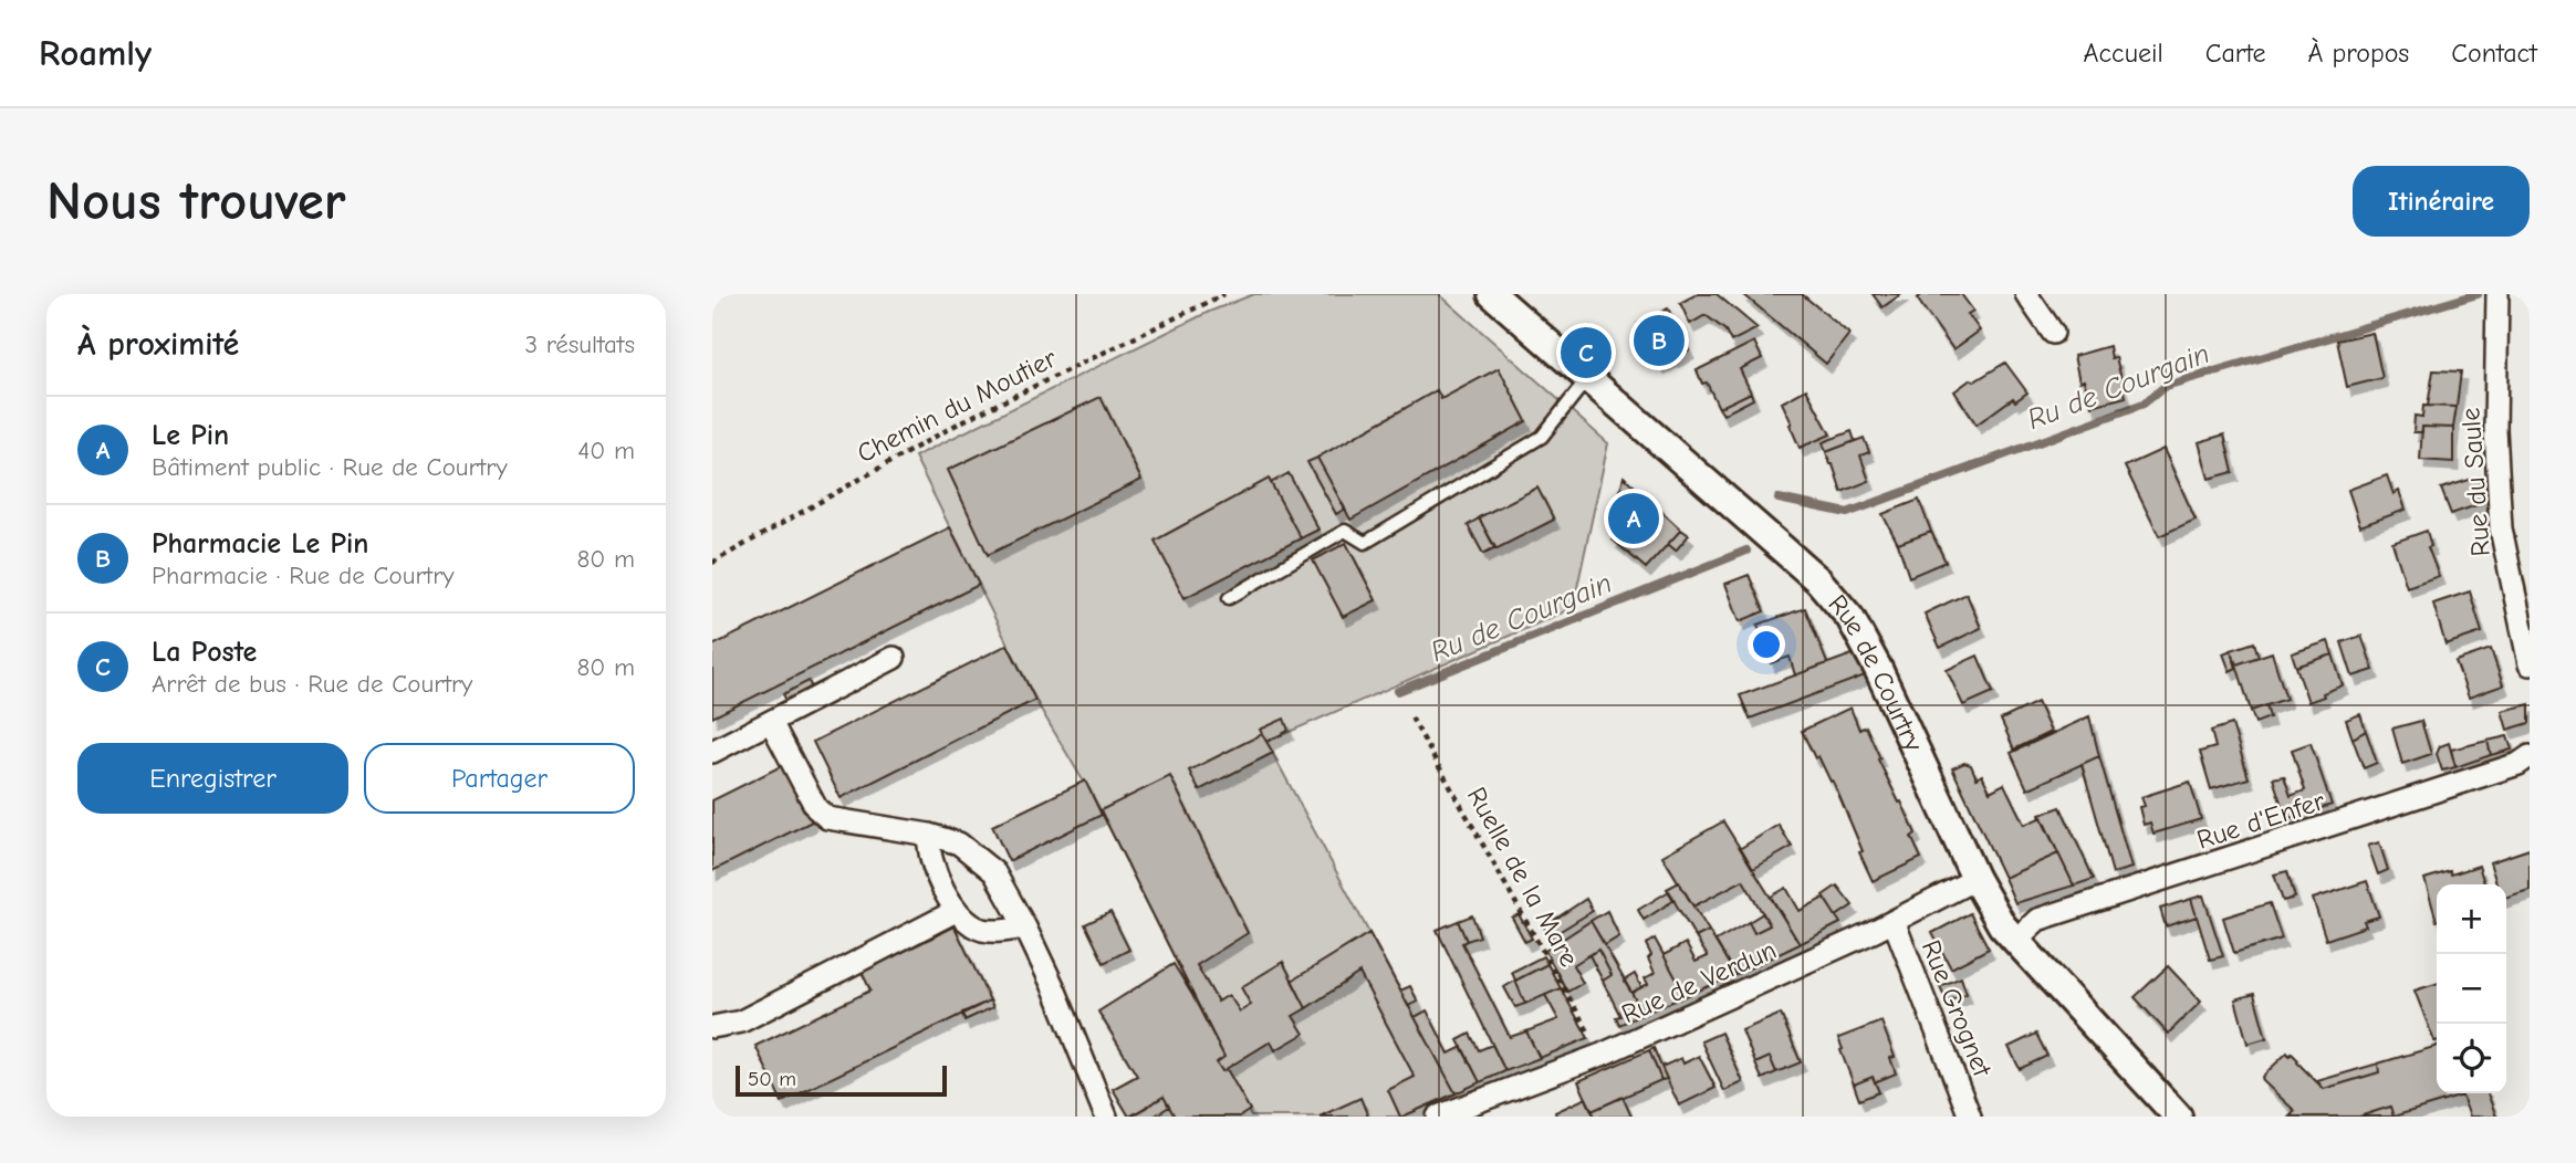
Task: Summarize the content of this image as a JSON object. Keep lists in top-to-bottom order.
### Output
{
  "streets": {
    "street": [
      "Rue du Saule",
      "Rue de Courtry",
      "Rue d'Enfer",
      "Rue de Verdun",
      "Rue Grognet"
    ],
    "path": ["Chemin du Moutier", "Ruelle de la Mare"]
  },
  "crossings": [
    ["Rue de Courtry", "Rue d'Enfer"],
    ["Rue de Courtry", "Rue de Verdun"],
    ["Ruelle de la Mare", "Rue de Verdun"],
    ["Rue de Verdun", "Rue Grognet"]
  ],
  "water": ["Ru de Courgain"],
  "scale_bar": "50 m",
  "page": {
    "header": "Roamly",
    "nav": [
      "Accueil",
      "Carte",
      "À propos",
      "Contact"
    ],
    "buttons": [
      "Itinéraire",
      ["Enregistrer", "Partager"]
    ],
    "title": "Nous trouver",
    "heading": ["À proximité", "3 résultats"],
    "pins": ["B", "C", "A"],
    "list": [
      {
        "mark": "A",
        "name": "Le Pin",
        "note": "Bâtiment public · Rue de Courtry",
        "value": "40 m"
      },
      {
        "mark": "B",
        "name": "Pharmacie Le Pin",
        "note": "Pharmacie · Rue de Courtry",
        "value": "80 m"
      },
      {
        "mark": "C",
        "name": "La Poste",
        "note": "Arrêt de bus · Rue de Courtry",
        "value": "80 m"
      }
    ],
    "map_buttons": ["+", "−"],
    "scale": "50 m"
  }
}
